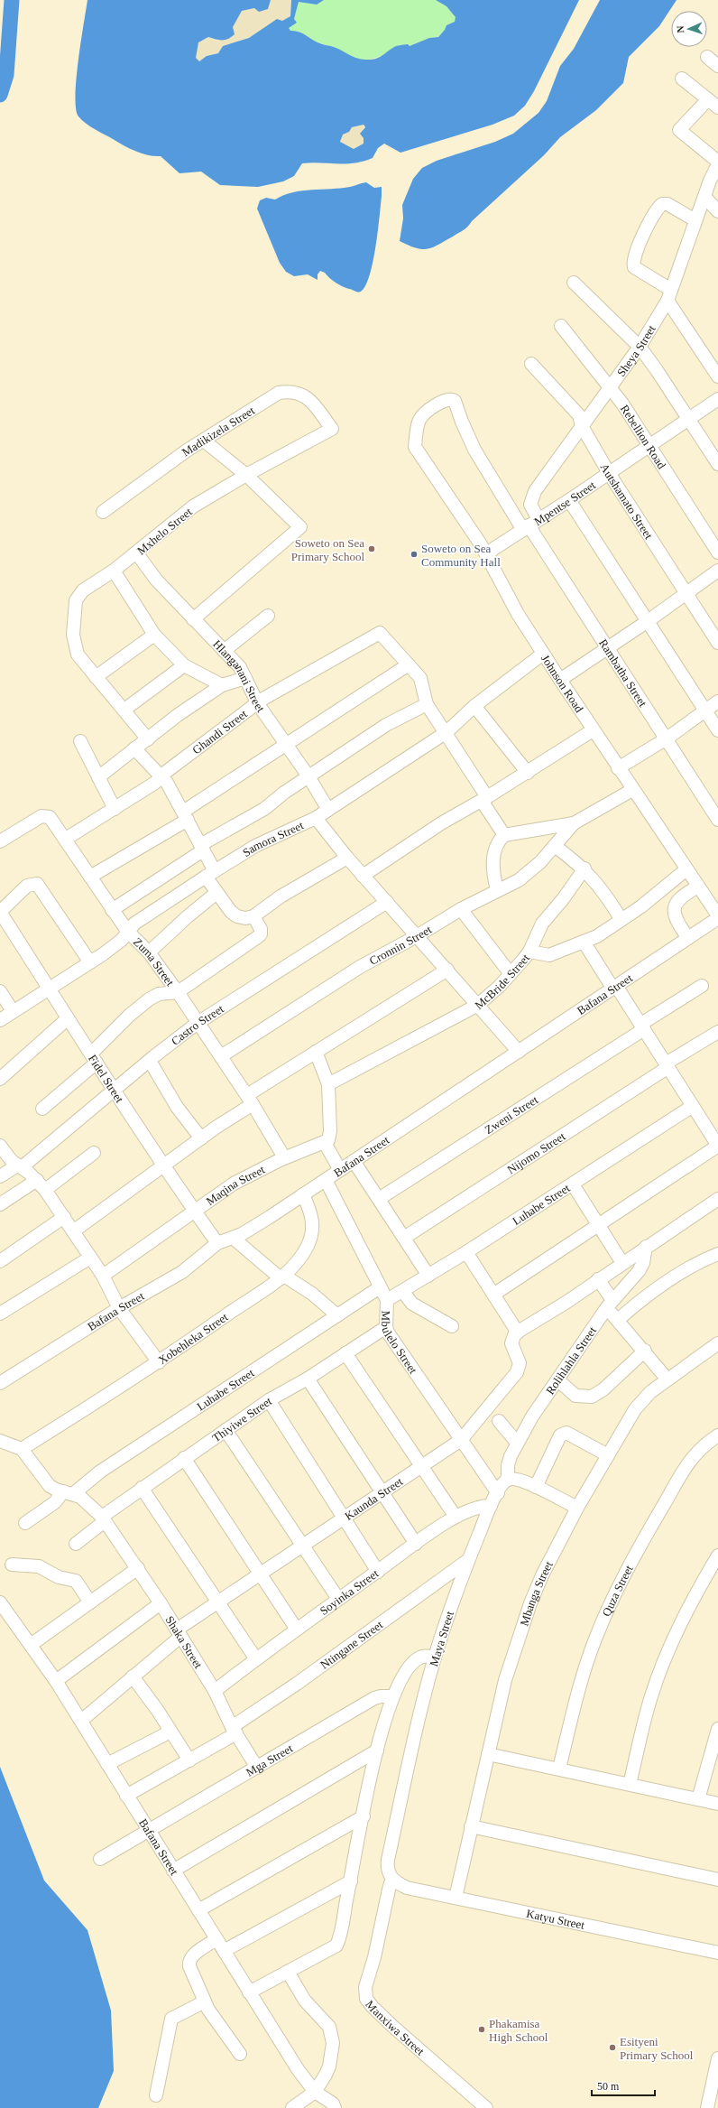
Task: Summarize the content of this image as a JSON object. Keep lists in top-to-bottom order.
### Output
{
  "streets": {
    "street": [
      "Sheya Street",
      "Madikizela Street",
      "Rebellion Road",
      "Autshamato Street",
      "Mpentse Street",
      "Mxhelo Street",
      "Rambatha Street",
      "Hlanganani Street",
      "Johnson Road",
      "Ghandi Street",
      "Samora Street",
      "Cronnin Street",
      "Zuma Street",
      "McBride Street",
      "Bafana Street",
      "Castro Street",
      "Fidel Street",
      "Zweni Street",
      "Nijomo Street",
      "Maqina Street",
      "Luhabe Street",
      "Xobehleka Street",
      "Mbulelo Street",
      "Rolihlahla Street",
      "Thiyiwe Street",
      "Kaunda Street",
      "Quza Street",
      "Soyinka Street",
      "Mbanga Street",
      "Maya Street",
      "Shaka Street",
      "Ntingane Street",
      "Mga Street",
      "Katyu Street",
      "Manxiwa Street"
    ]
  },
  "crossings": [
    ["Sheya Street", "Rebellion Road"],
    ["Sheya Street", "Autshamato Street"],
    ["Sheya Street", "Mpentse Street"],
    ["Sheya Street", "Rambatha Street"],
    ["Sheya Street", "Johnson Road"],
    ["Madikizela Street", "Mxhelo Street"],
    ["Rebellion Road", "Mpentse Street"],
    ["Autshamato Street", "Mpentse Street"],
    ["Mpentse Street", "Rambatha Street"],
    ["Mpentse Street", "Johnson Road"],
    ["Mxhelo Street", "Hlanganani Street"],
    ["Rambatha Street", "Johnson Road"],
    ["Hlanganani Street", "Ghandi Street"],
    ["Hlanganani Street", "Samora Street"],
    ["Johnson Road", "Samora Street"],
    ["Johnson Road", "McBride Street"],
    ["Johnson Road", "Bafana Street"],
    ["Ghandi Street", "Zuma Street"],
    ["Samora Street", "Zuma Street"],
    ["Samora Street", "Fidel Street"],
    ["Cronnin Street", "Zuma Street"],
    ["Zuma Street", "Castro Street"],
    ["Zuma Street", "Maqina Street"],
    ["Bafana Street", "Fidel Street"],
    ["Bafana Street", "Xobehleka Street"],
    ["Bafana Street", "Mbulelo Street"],
    ["Bafana Street", "Kaunda Street"],
    ["Bafana Street", "Ntingane Street"],
    ["Bafana Street", "Mga Street"],
    ["Castro Street", "Fidel Street"],
    ["Fidel Street", "Maqina Street"],
    ["Luhabe Street", "Mbulelo Street"],
    ["Luhabe Street", "Shaka Street"],
    ["Xobehleka Street", "Shaka Street"],
    ["Mbulelo Street", "Thiyiwe Street"],
    ["Mbulelo Street", "Kaunda Street"],
    ["Mbulelo Street", "Maya Street"],
    ["Rolihlahla Street", "Maya Street"],
    ["Thiyiwe Street", "Shaka Street"],
    ["Kaunda Street", "Shaka Street"],
    ["Soyinka Street", "Maya Street"],
    ["Soyinka Street", "Shaka Street"],
    ["Mbanga Street", "Katyu Street"],
    ["Maya Street", "Ntingane Street"],
    ["Maya Street", "Katyu Street"],
    ["Maya Street", "Manxiwa Street"],
    ["Shaka Street", "Ntingane Street"],
    ["Shaka Street", "Mga Street"],
    ["Katyu Street", "Manxiwa Street"]
  ],
  "places": [
    "Soweto on Sea Primary School",
    "Soweto on Sea Community Hall",
    "Phakamisa High School",
    "Esityeni Primary School"
  ],
  "scale_bar": "50 m",
  "north": "left"
}
